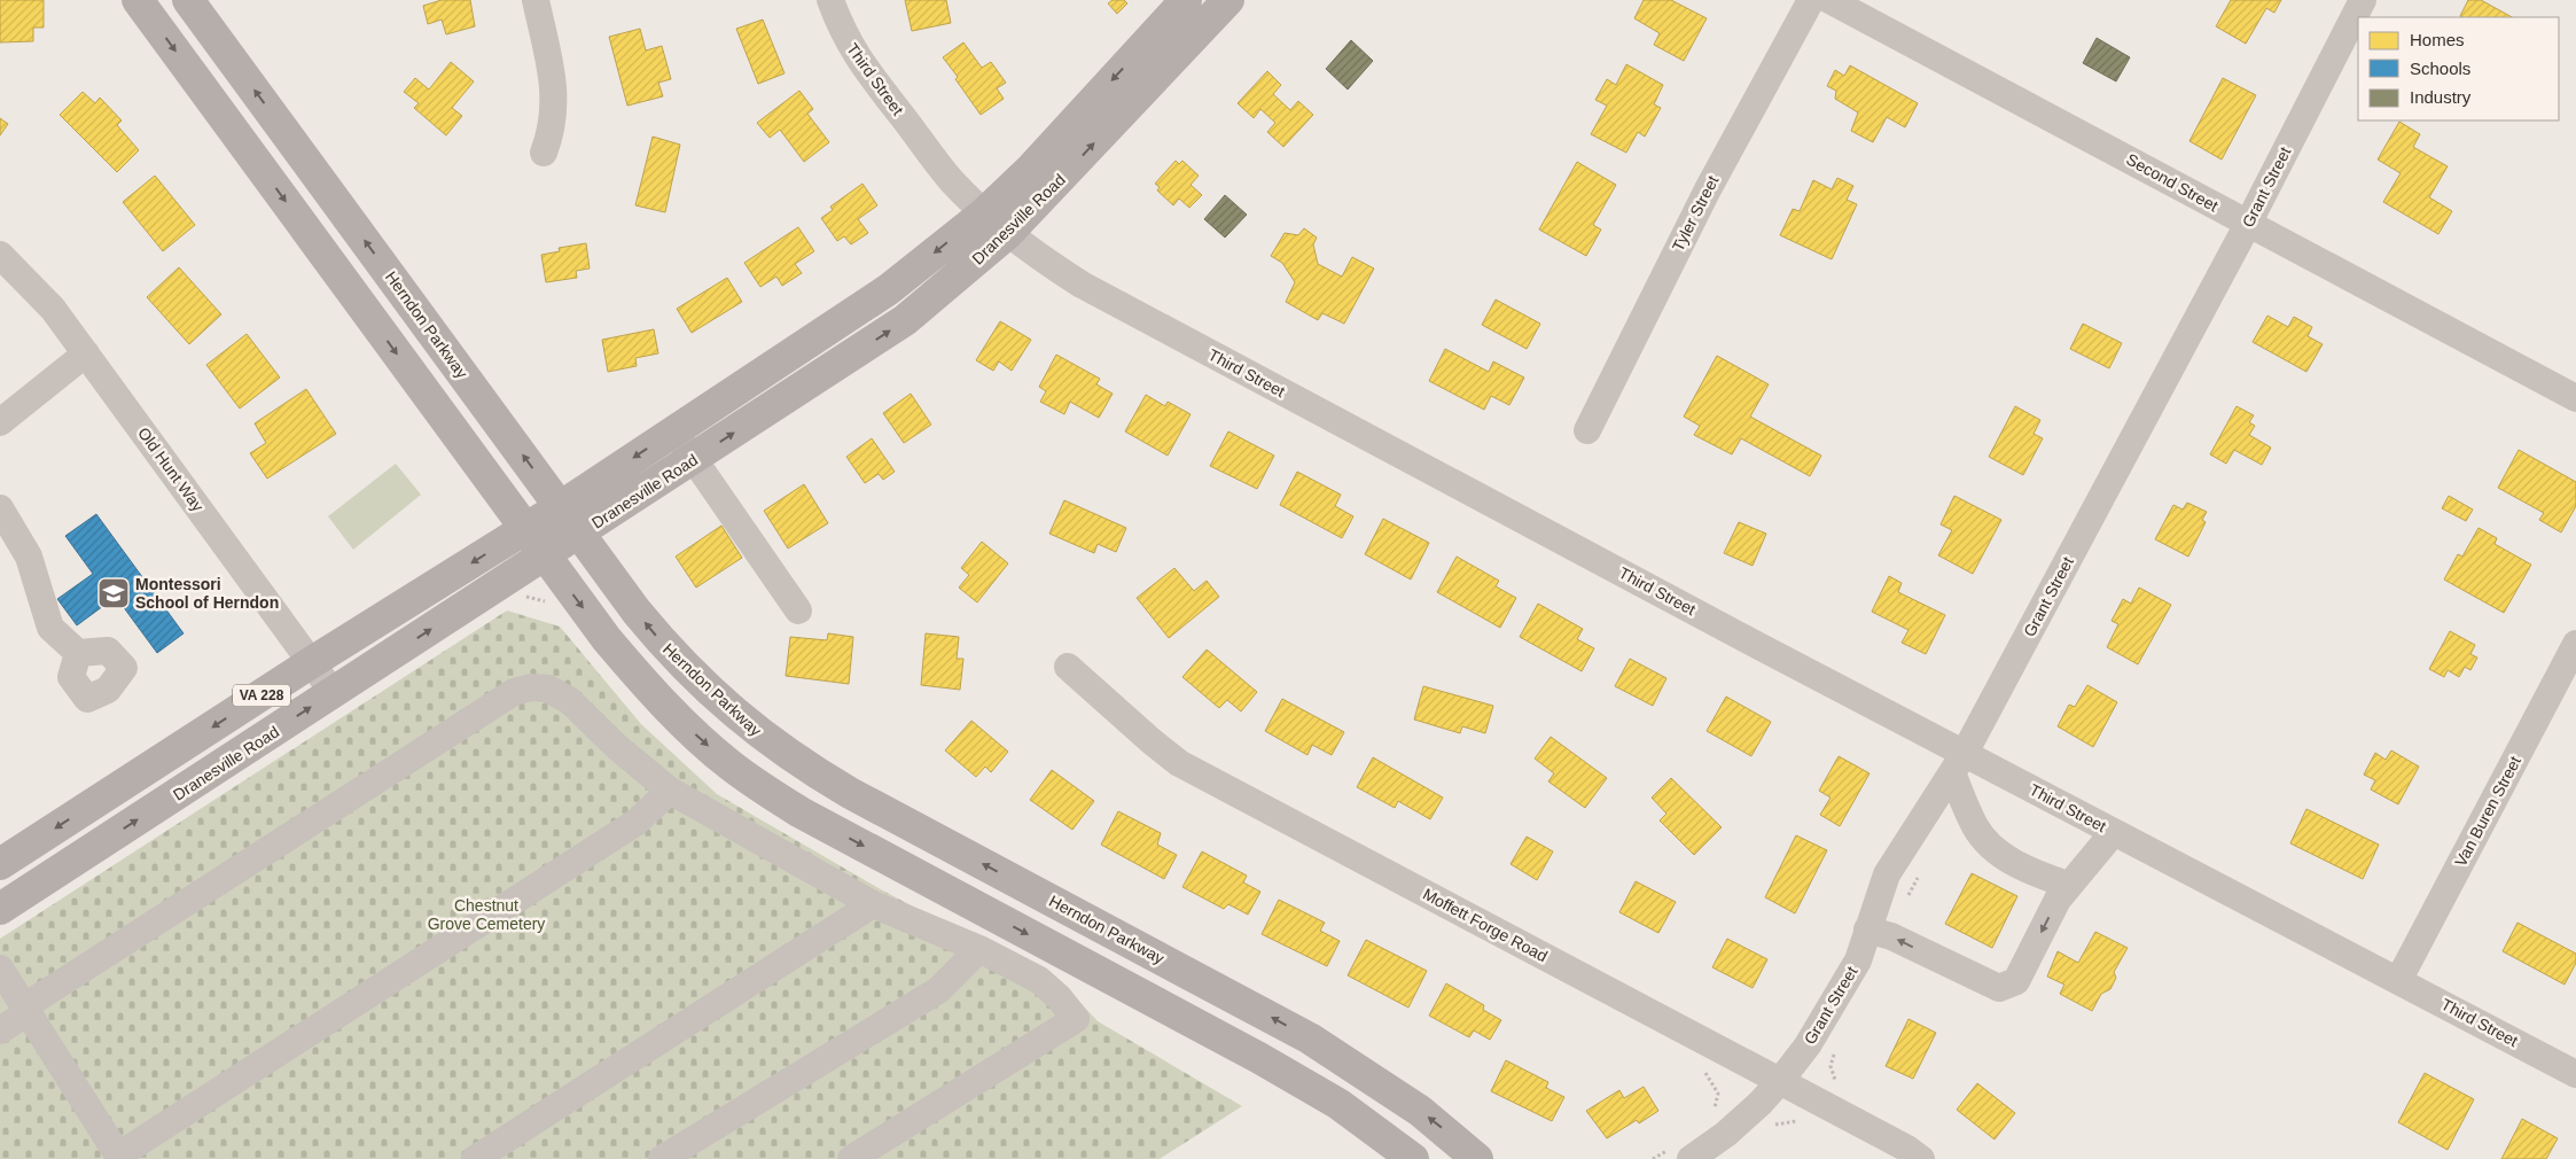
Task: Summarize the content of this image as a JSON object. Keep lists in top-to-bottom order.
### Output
{
  "streets": {
    "main road": ["Dranesville Road", "Herndon Parkway", "VA 228"],
    "street": [
      "Third Street",
      "Second Street",
      "Grant Street",
      "Tyler Street",
      "Old Hunt Way",
      "Van Buren Street",
      "Moffett Forge Road"
    ]
  },
  "crossings": [
    ["Third Street", "Grant Street"],
    ["Third Street", "Dranesville Road"],
    ["Third Street", "Van Buren Street"],
    ["Second Street", "Grant Street"],
    ["Grant Street", "Moffett Forge Road"],
    ["Dranesville Road", "Herndon Parkway"],
    ["Dranesville Road", "Old Hunt Way"]
  ],
  "parks": ["Chestnut Grove Cemetery"],
  "places": {
    "school or university": ["Montessori School of Herndon"]
  },
  "legend": ["Homes", "Schools", "Industry"]
}
